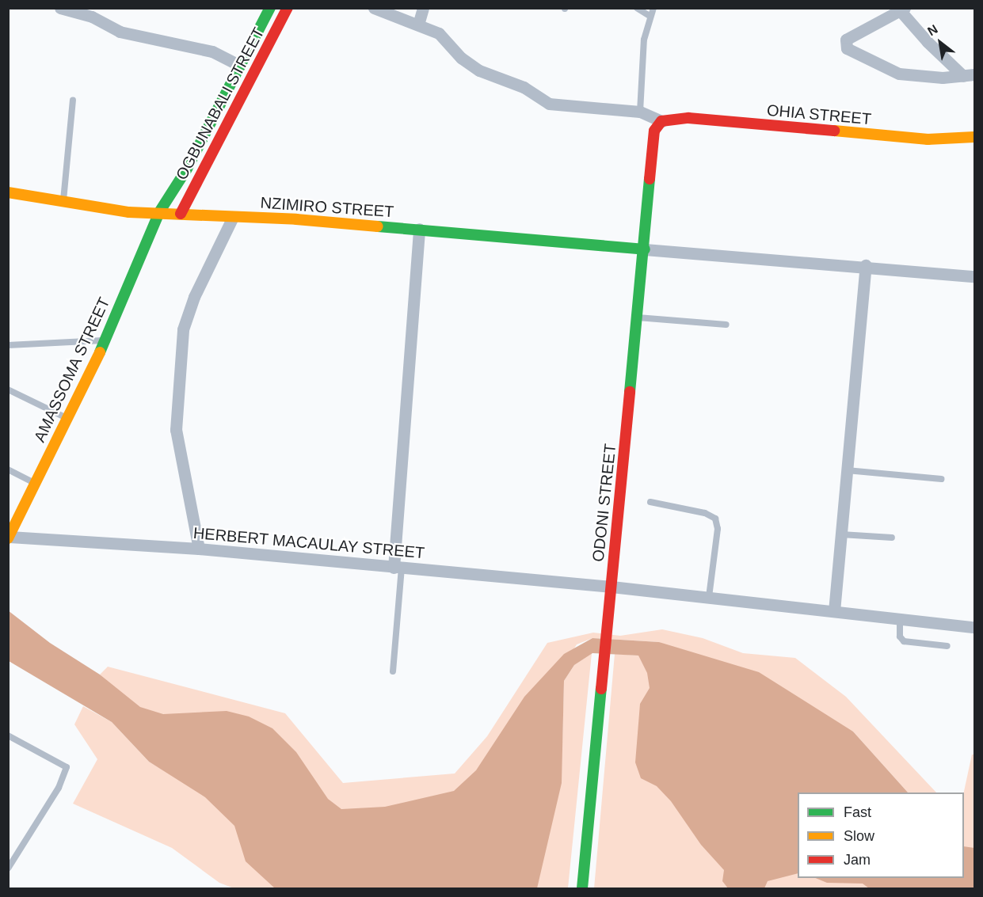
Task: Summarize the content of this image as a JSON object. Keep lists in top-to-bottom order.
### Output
{
  "streets": {
    "street": [
      "OGBUNABALI STREET",
      "OHIA STREET",
      "NZIMIRO STREET",
      "AMASSOMA STREET",
      "ODONI STREET",
      "HERBERT MACAULAY STREET"
    ]
  },
  "crossings": [
    ["OGBUNABALI STREET", "NZIMIRO STREET"],
    ["OGBUNABALI STREET", "AMASSOMA STREET"],
    ["OHIA STREET", "ODONI STREET"],
    ["NZIMIRO STREET", "AMASSOMA STREET"],
    ["NZIMIRO STREET", "ODONI STREET"],
    ["AMASSOMA STREET", "HERBERT MACAULAY STREET"],
    ["ODONI STREET", "HERBERT MACAULAY STREET"]
  ],
  "legend": ["Fast", "Slow", "Jam"],
  "north": "top left"
}
